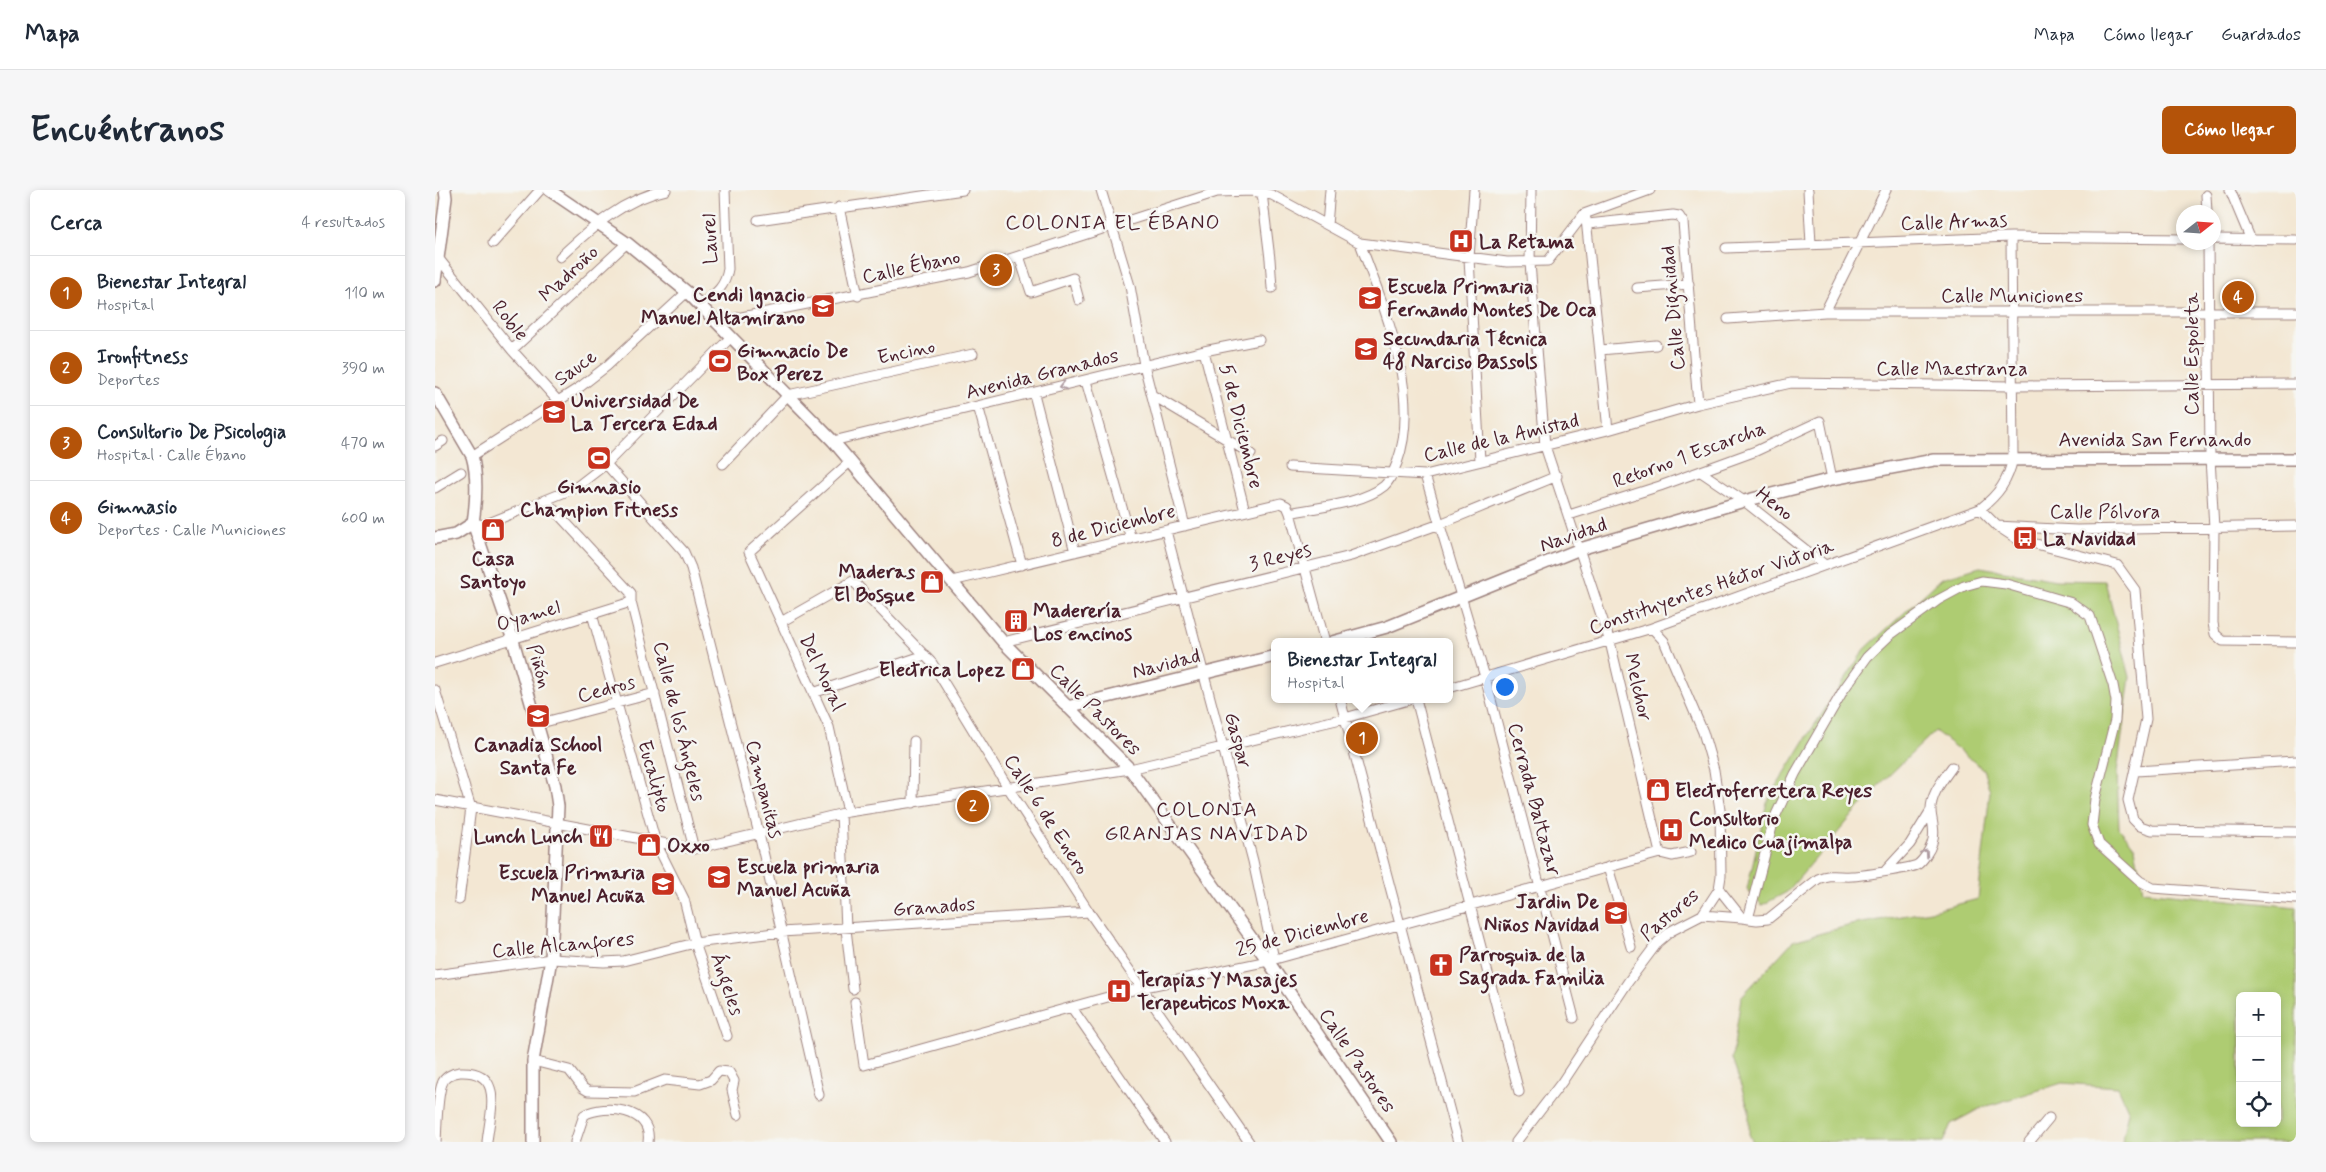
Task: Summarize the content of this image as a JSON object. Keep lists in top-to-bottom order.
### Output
{
  "streets": {
    "street": [
      "Calle Armas",
      "Laurel",
      "Calle Ébano",
      "Madroño",
      "Calle Municiones",
      "Calle Dignidad",
      "Roble",
      "Encino",
      "Calle Espoleta",
      "Sauce",
      "Calle Maestranza",
      "Avenida Granados",
      "5 de Diciembre",
      "Calle de la Amistad",
      "Avenida San Fernando",
      "Retorno 1 Escarcha",
      "Heno",
      "Calle Pólvora",
      "8 de Diciembre",
      "Navidad",
      "3 Reyes",
      "Constituyentes Héctor Victoria",
      "Oyamel",
      "Piñón",
      "Del Moral",
      "Melchor",
      "Cedros",
      "Calle Pastores",
      "Calle de los Ángeles",
      "Gaspar",
      "Eucalipto",
      "Campanitas",
      "Cerrada Baltazar",
      "Calle 6 de Enero",
      "Granados",
      "Pastores",
      "25 de Diciembre",
      "Calle Alcanfores",
      "Ángeles"
    ]
  },
  "crossings": [
    ["Laurel", "Calle Pastores"],
    ["Calle Ébano", "Calle Pastores"],
    ["Madroño", "Roble"],
    ["Madroño", "Calle Pastores"],
    ["Calle Municiones", "Calle Espoleta"],
    ["Calle Dignidad", "Calle Maestranza"],
    ["Calle Dignidad", "Calle de la Amistad"],
    ["Roble", "Sauce"],
    ["Encino", "Calle Pastores"],
    ["Calle Espoleta", "Calle Maestranza"],
    ["Calle Espoleta", "Avenida San Fernando"],
    ["Calle Espoleta", "Calle Pólvora"],
    ["Sauce", "Calle Pastores"],
    ["Calle Maestranza", "Calle de la Amistad"],
    ["Avenida Granados", "5 de Diciembre"],
    ["Avenida Granados", "Calle Pastores"],
    ["5 de Diciembre", "8 de Diciembre"],
    ["Calle de la Amistad", "Melchor"],
    ["Calle de la Amistad", "Cerrada Baltazar"],
    ["Avenida San Fernando", "Retorno 1 Escarcha"],
    ["Avenida San Fernando", "Navidad"],
    ["Retorno 1 Escarcha", "Heno"],
    ["Retorno 1 Escarcha", "Navidad"],
    ["Retorno 1 Escarcha", "Melchor"],
    ["Heno", "Navidad"],
    ["Heno", "Constituyentes Héctor Victoria"],
    ["8 de Diciembre", "Calle Pastores"],
    ["8 de Diciembre", "Gaspar"],
    ["Navidad", "Melchor"],
    ["Navidad", "Calle Pastores"],
    ["Navidad", "Gaspar"],
    ["Navidad", "Cerrada Baltazar"],
    ["3 Reyes", "Melchor"],
    ["3 Reyes", "Calle Pastores"],
    ["3 Reyes", "Gaspar"],
    ["3 Reyes", "Cerrada Baltazar"],
    ["Constituyentes Héctor Victoria", "Melchor"],
    ["Constituyentes Héctor Victoria", "Cerrada Baltazar"],
    ["Constituyentes Héctor Victoria", "Pastores"],
    ["Oyamel", "Piñón"],
    ["Oyamel", "Calle de los Ángeles"],
    ["Oyamel", "Eucalipto"],
    ["Piñón", "Cedros"],
    ["Piñón", "Calle Alcanfores"],
    ["Del Moral", "Calle Pastores"],
    ["Del Moral", "Calle 6 de Enero"],
    ["Del Moral", "Granados"],
    ["Melchor", "25 de Diciembre"],
    ["Cedros", "Calle de los Ángeles"],
    ["Cedros", "Eucalipto"],
    ["Calle Pastores", "Gaspar"],
    ["Calle Pastores", "25 de Diciembre"],
    ["Gaspar", "25 de Diciembre"],
    ["Eucalipto", "Calle Alcanfores"],
    ["Eucalipto", "Ángeles"],
    ["Campanitas", "Granados"],
    ["Campanitas", "Calle Alcanfores"],
    ["Cerrada Baltazar", "25 de Diciembre"],
    ["Calle 6 de Enero", "Granados"],
    ["Calle 6 de Enero", "25 de Diciembre"],
    ["Granados", "Calle Alcanfores"],
    ["Calle Alcanfores", "Ángeles"]
  ],
  "districts": ["COLONIA EL ÉBANO", "COLONIA GRANJAS NAVIDAD"],
  "places": {
    "hospital": ["La Retama", "Consultorio Medico Cuajimalpa", "Terapias Y Masajes Terapeuticos Moxa"],
    "school or university": [
      "Escuela Primaria Fernando Montes De Oca",
      "Cendi Ignacio Manuel Altamirano",
      "Secundaria Técnica 48 Narciso Bassols",
      "Universidad De La Tercera Edad",
      "Canadia School Santa Fe",
      "Escuela primaria Manuel Acuña",
      "Escuela Primaria Manuel Acuña",
      "Jardin De Niños Navidad"
    ],
    "sports": ["Gimnacio De Box Perez", "Gimnasio Champion Fitness"],
    "shop": [
      "Casa Santoyo",
      "Maderas El Bosque",
      "Electrica Lopez",
      "Electroferretera Reyes",
      "Oxxo"
    ],
    "bus stop": ["La Navidad"],
    "building": ["Maderería Los encinos"],
    "restaurant": ["Lunch Lunch"],
    "church": ["Parroquia de la Sagrada Familia"]
  },
  "north": "right",
  "page": {
    "header": "Mapa",
    "nav": ["Mapa", "Cómo llegar", "Guardados"],
    "buttons": "Cómo llegar",
    "title": "Encuéntranos",
    "heading": ["Cerca", "4 resultados"],
    "pins": [
      "3",
      "4",
      "1",
      "2"
    ],
    "list": [
      {
        "mark": "1",
        "name": "Bienestar Integral",
        "note": "Hospital",
        "value": "110 m"
      },
      {
        "mark": "2",
        "name": "Ironfitness",
        "note": "Deportes",
        "value": "390 m"
      },
      {
        "mark": "3",
        "name": "Consultorio De Psicologia",
        "note": "Hospital · Calle Ébano",
        "value": "470 m"
      },
      {
        "mark": "4",
        "name": "Gimnasio",
        "note": "Deportes · Calle Municiones",
        "value": "600 m"
      }
    ],
    "popup": ["Bienestar Integral", "Hospital"],
    "map_buttons": ["+", "−"]
  }
}
